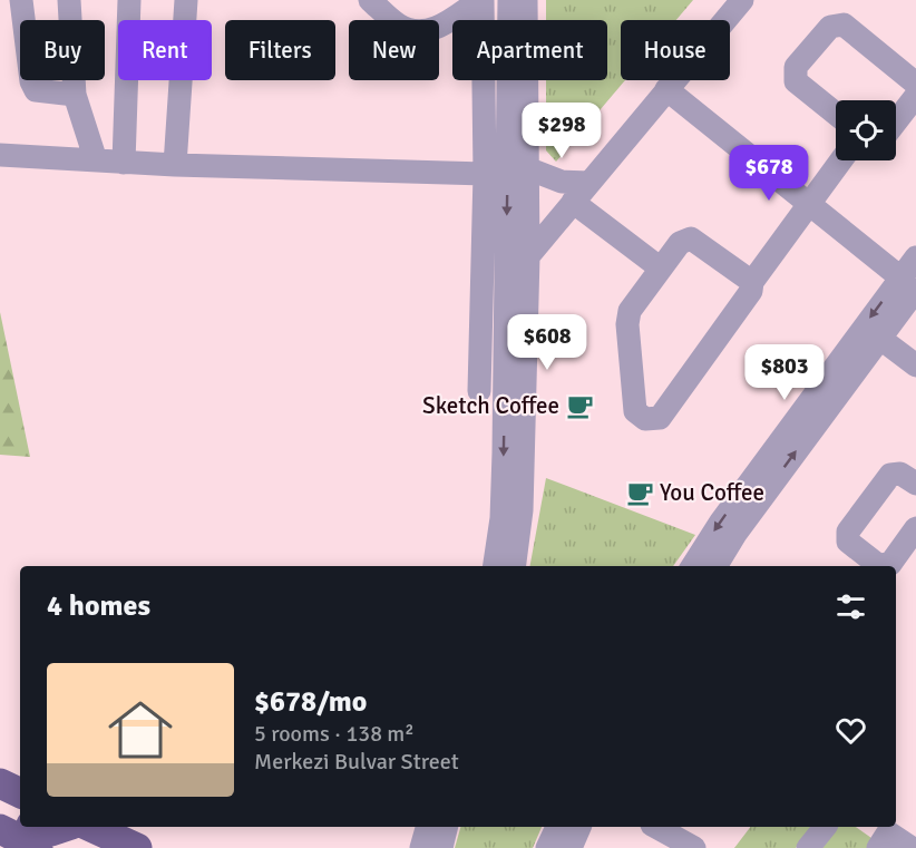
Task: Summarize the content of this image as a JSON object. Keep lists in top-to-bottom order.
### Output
{
  "places": {
    "cafe": ["Sketch Coffee", "You Coffee"]
  },
  "page": {
    "chip": [
      "Buy",
      "Rent",
      "Filters",
      "New",
      "Apartment",
      "House"
    ],
    "price": [
      "$298",
      "$678",
      "$608",
      "$803"
    ],
    "heading": "4 homes",
    "list": [
      {
        "name": "$678/mo",
        "note": "5 rooms · 138 m² · Merkezi Bulvar Street"
      }
    ]
  }
}
